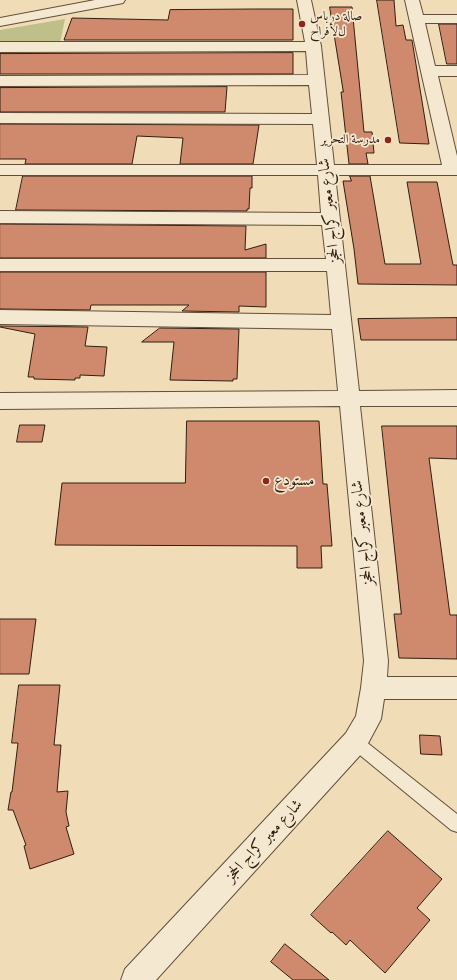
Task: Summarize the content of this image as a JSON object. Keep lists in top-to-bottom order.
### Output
{
  "streets": {
    "street": ["شارع معبر كراج الحجز"]
  },
  "places": ["صالة درباس لﻷفراح", "مدرسة التحرير", "مستودع"]
}
